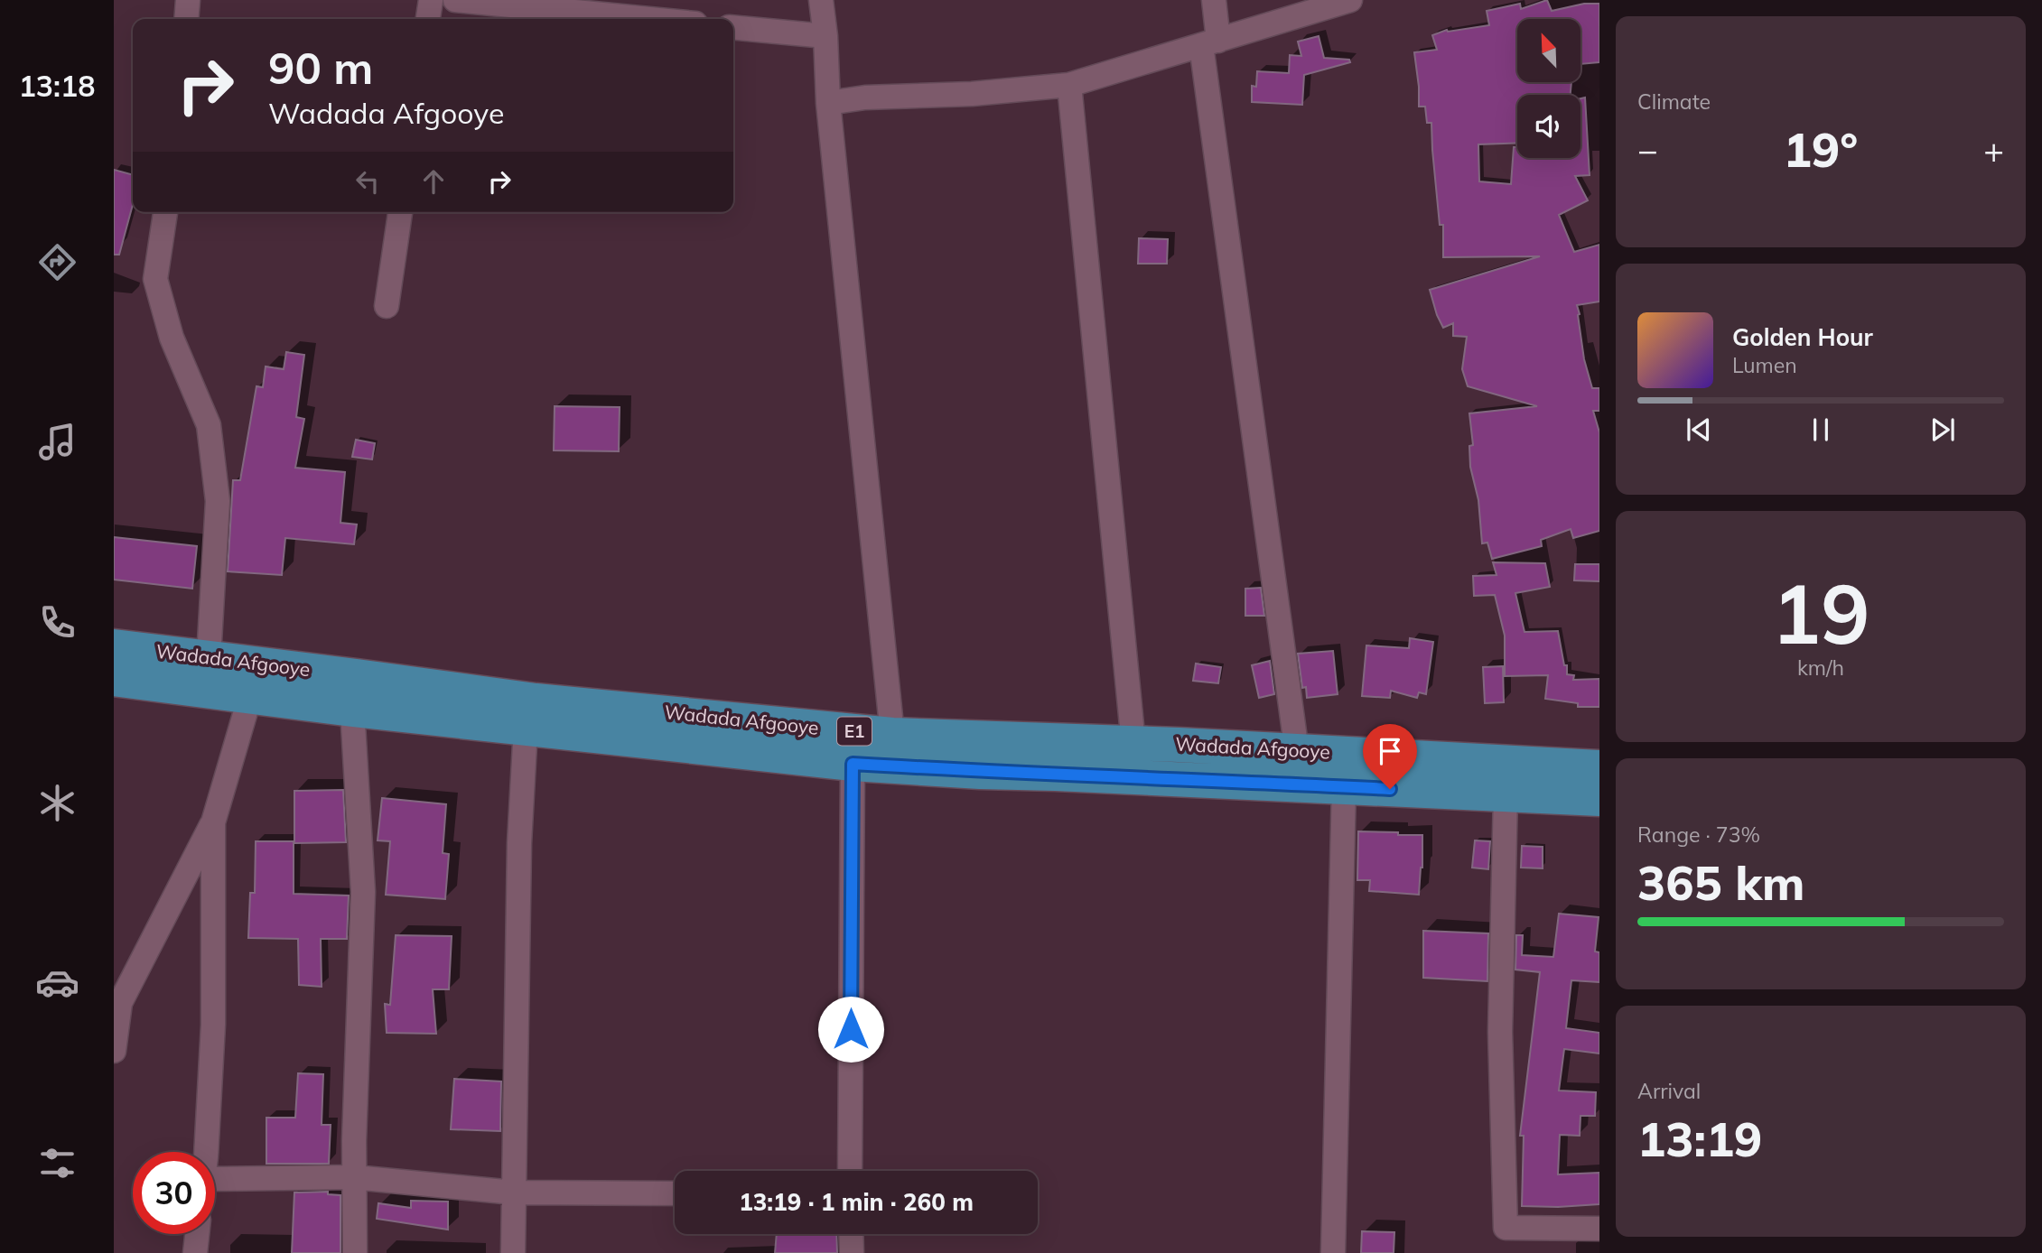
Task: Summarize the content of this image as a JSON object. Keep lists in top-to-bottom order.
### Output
{
  "streets": {
    "highway": ["Wadada Afgooye", "E1"]
  },
  "north": "top left",
  "page": {
    "tabs": "13:18",
    "tile": [
      "Climate",
      ["19", "km/h"],
      ["Range · 73%", "365 km"],
      ["Arrival", "13:19"]
    ],
    "turn": ["90 m", "Wadada Afgooye"],
    "heat": ["−", "19°", "+"],
    "song": ["Golden Hour", "Lumen"],
    "limit": "30",
    "trip": "13:19 · 1 min · 260 m"
  }
}
